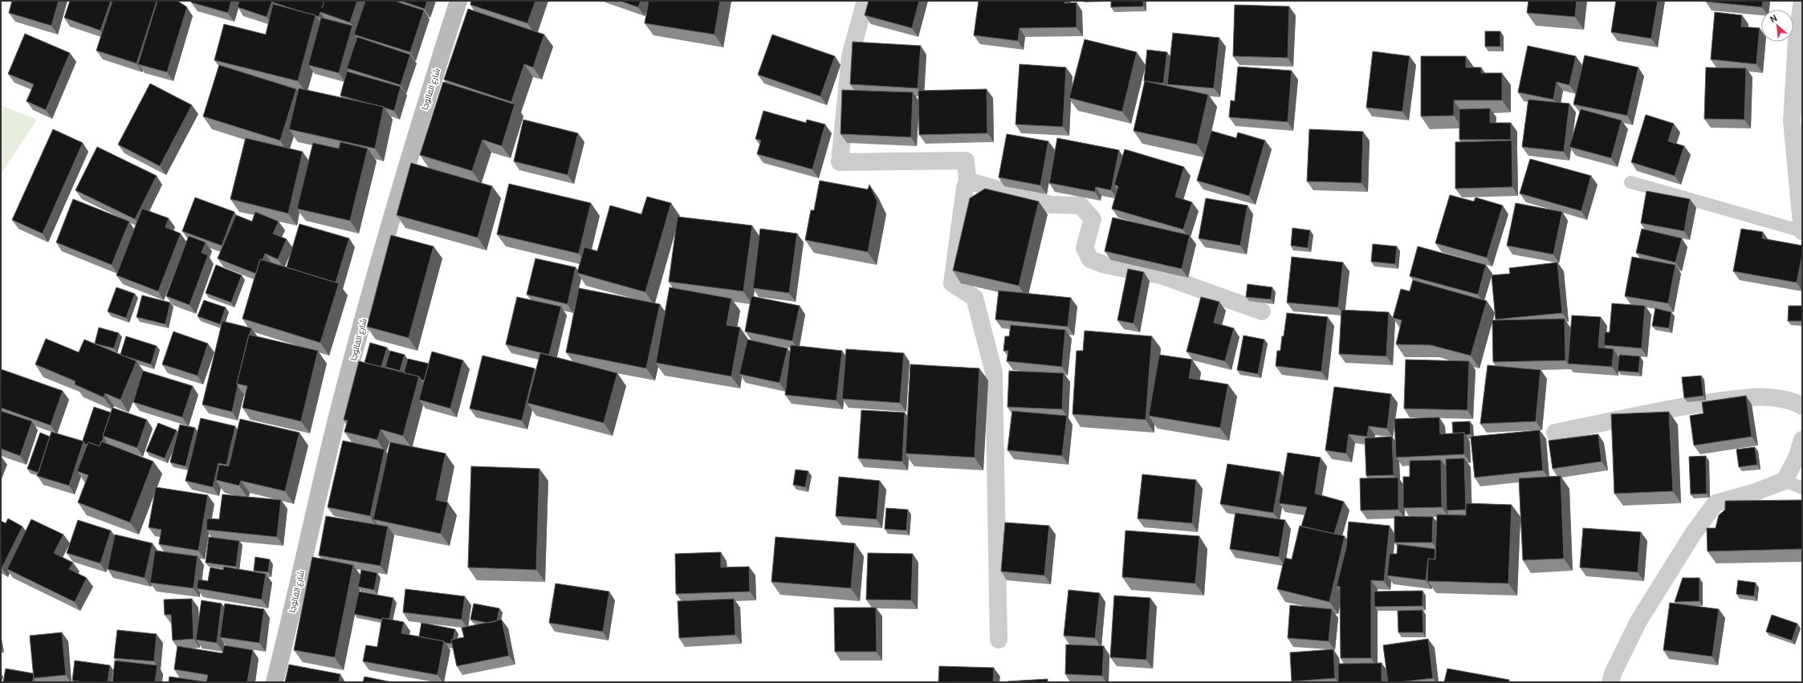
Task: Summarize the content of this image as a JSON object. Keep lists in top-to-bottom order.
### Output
{
  "streets": {
    "main road": ["شارع الفالوجا"]
  },
  "north": "top left"
}
